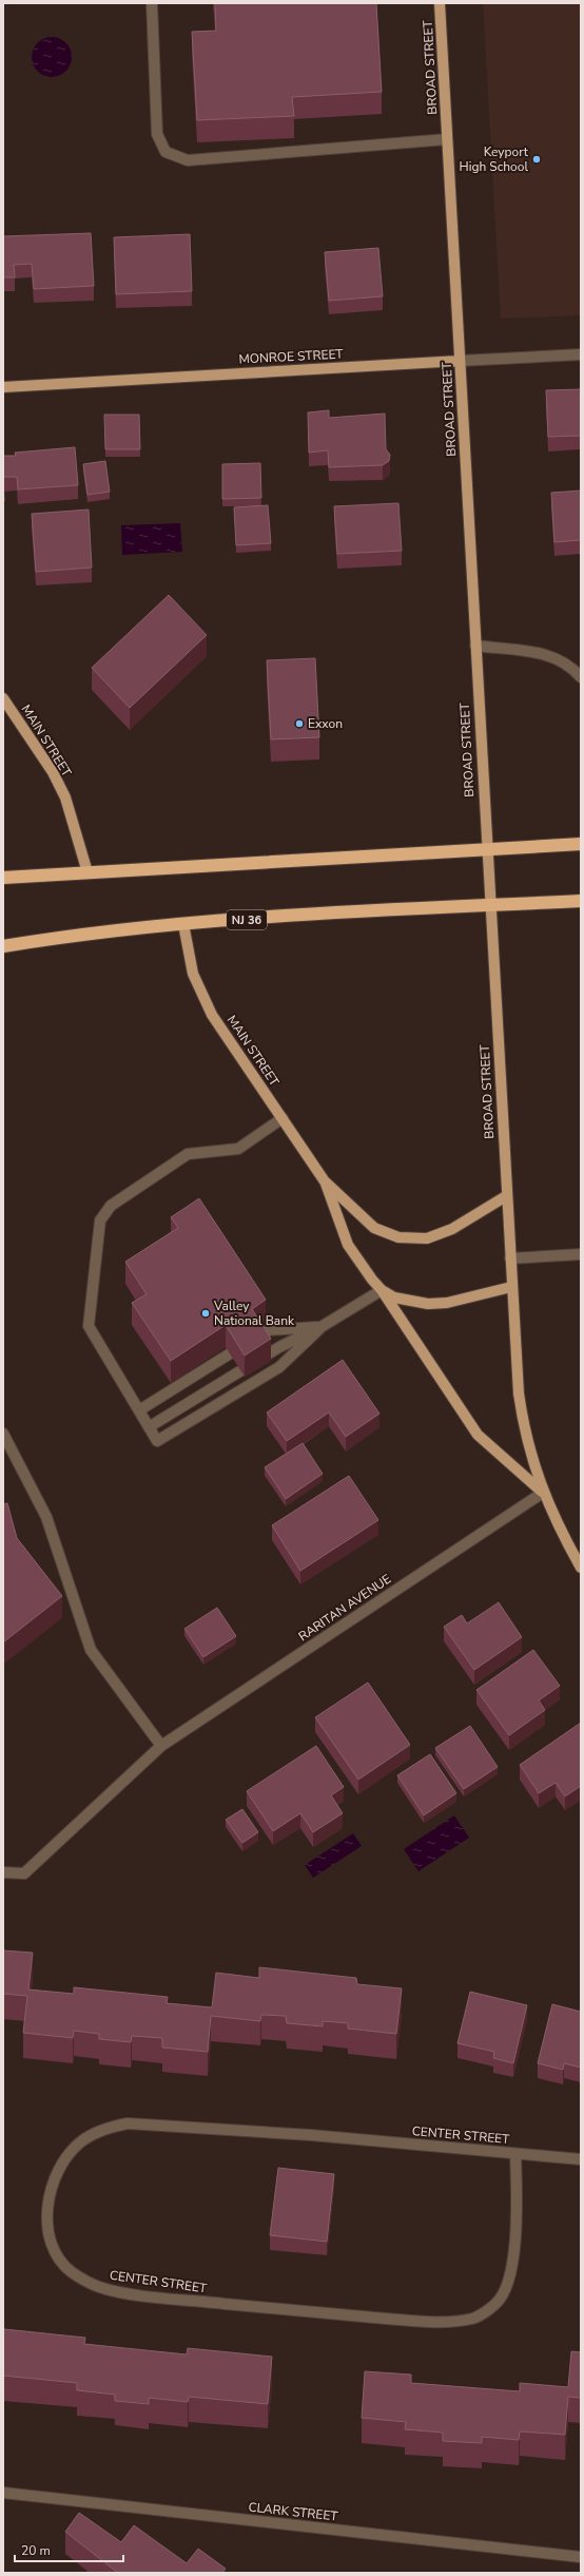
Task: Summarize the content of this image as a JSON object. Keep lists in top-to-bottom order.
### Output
{
  "streets": {
    "highway": ["NJ 36"],
    "main road": ["BROAD STREET", "MONROE STREET", "MAIN STREET"],
    "street": ["RARITAN AVENUE", "CENTER STREET", "CLARK STREET"]
  },
  "crossings": [
    ["BROAD STREET", "MONROE STREET"],
    ["BROAD STREET", "MAIN STREET"],
    ["BROAD STREET", "NJ 36"],
    ["BROAD STREET", "RARITAN AVENUE"],
    ["MAIN STREET", "NJ 36"]
  ],
  "places": ["Keyport High School", "Exxon", "Valley National Bank"],
  "scale_bar": "20 m"
}
